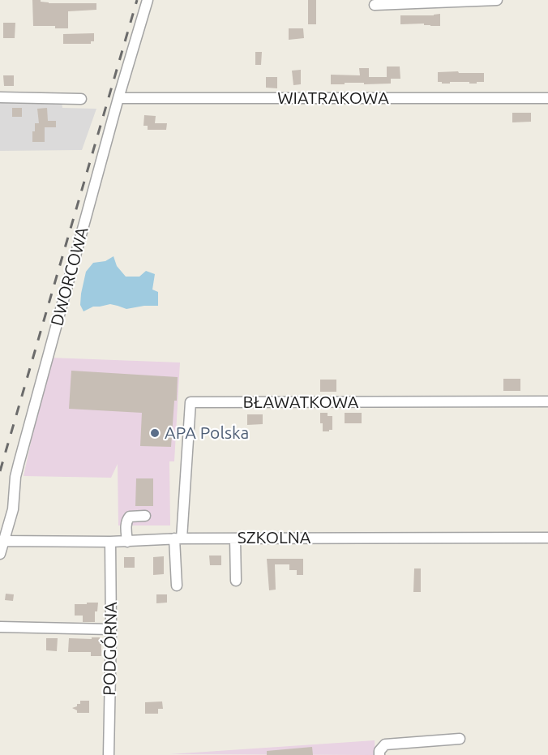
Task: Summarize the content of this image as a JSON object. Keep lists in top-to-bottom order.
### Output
{
  "streets": {
    "street": [
      "WIATRAKOWA",
      "DWORCOWA",
      "BŁAWATKOWA",
      "SZKOLNA",
      "PODGÓRNA"
    ]
  },
  "crossings": [
    ["WIATRAKOWA", "DWORCOWA"],
    ["DWORCOWA", "SZKOLNA"],
    ["BŁAWATKOWA", "SZKOLNA"],
    ["SZKOLNA", "PODGÓRNA"]
  ],
  "places": ["APA Polska"]
}
